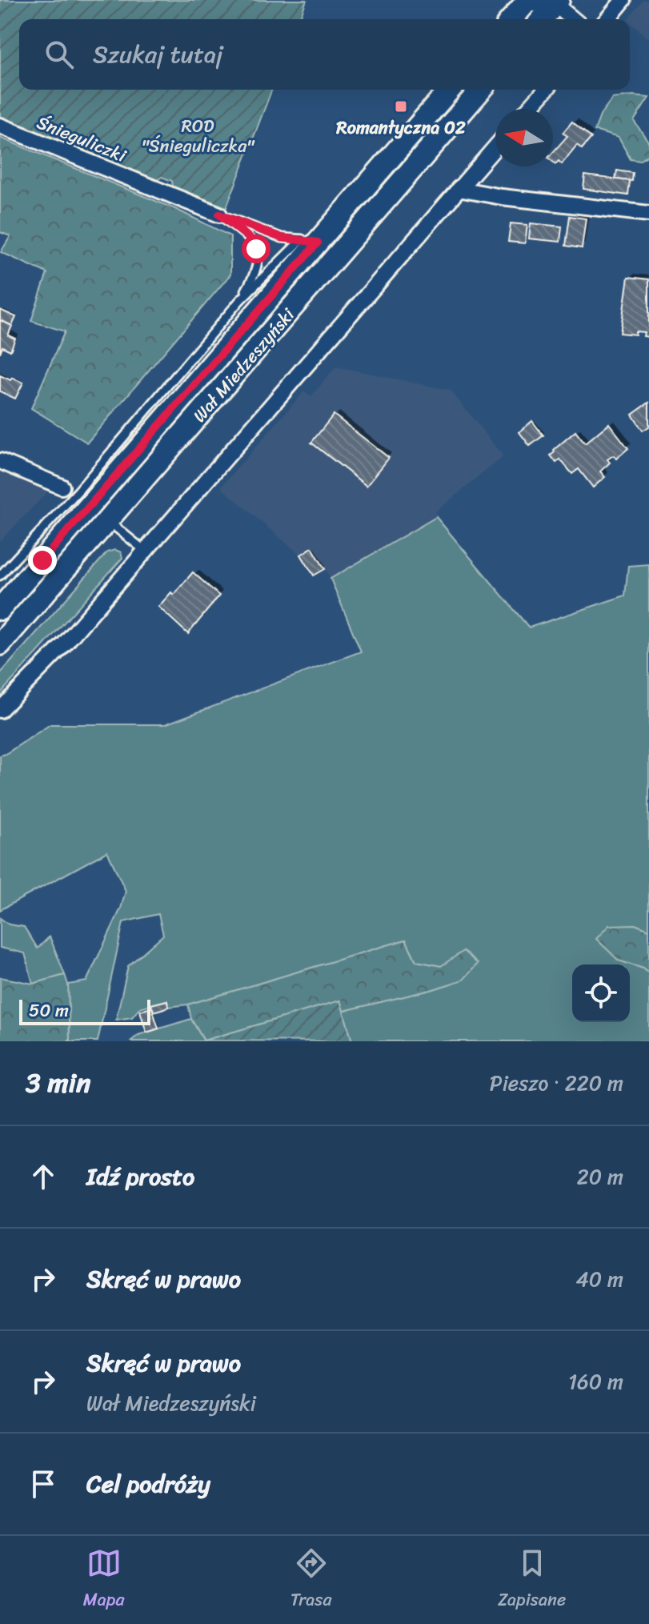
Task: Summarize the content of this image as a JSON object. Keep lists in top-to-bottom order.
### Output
{
  "streets": {
    "main road": ["Wał Miedzeszyński"],
    "street": ["Śnieguliczki"]
  },
  "parks": ["ROD \"Śnieguliczka\""],
  "places": {
    "transit": ["Romantyczna 02"]
  },
  "scale_bar": "50 m",
  "north": "left",
  "page": {
    "search": "Szukaj tutaj",
    "scale": "50 m",
    "heading": ["3 min", "Pieszo · 220 m"],
    "list": [
      ["Idź prosto", "20 m"],
      ["Skręć w prawo", "40 m"],
      ["Skręć w prawo", "Wał Miedzeszyński", "160 m"],
      "Cel podróży"
    ],
    "nav": ["Mapa", "Trasa", "Zapisane"]
  }
}
